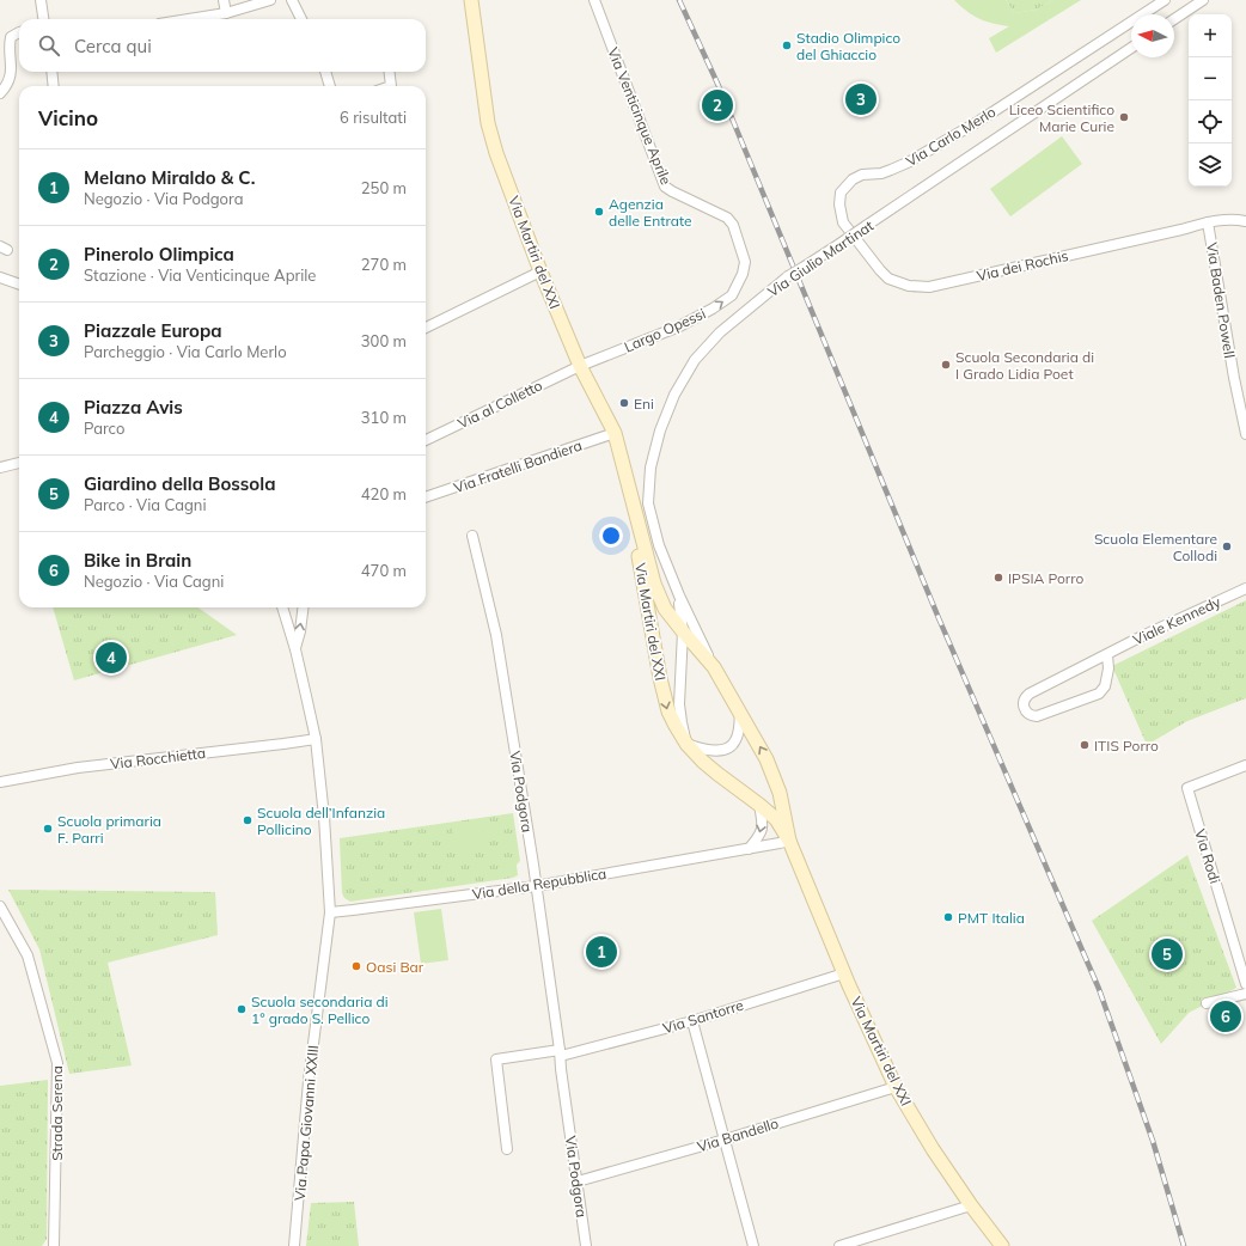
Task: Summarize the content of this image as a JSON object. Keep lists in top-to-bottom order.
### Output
{
  "streets": {
    "street": [
      "Via Venticinque Aprile",
      "Via Carlo Merlo",
      "Via Martiri del XXI",
      "Via Giulio Martinat",
      "Via dei Rochis",
      "Via Baden Powell",
      "Largo Opessi",
      "Via al Colletto",
      "Via Fratelli Bandiera",
      "Viale Kennedy",
      "Via Rocchietta",
      "Via Podgora",
      "Via Rodi",
      "Via della Repubblica",
      "Via Santorre",
      "Strada Serena",
      "Via Papa Giovanni XXIII",
      "Via Bandello"
    ]
  },
  "crossings": [
    ["Via Venticinque Aprile", "Largo Opessi"],
    ["Via Carlo Merlo", "Via dei Rochis"],
    ["Via Martiri del XXI", "Via Giulio Martinat"],
    ["Via Martiri del XXI", "Largo Opessi"],
    ["Via Martiri del XXI", "Via al Colletto"],
    ["Via Martiri del XXI", "Via Fratelli Bandiera"],
    ["Via Martiri del XXI", "Via della Repubblica"],
    ["Via Martiri del XXI", "Via Santorre"],
    ["Via Martiri del XXI", "Via Bandello"],
    ["Via dei Rochis", "Via Baden Powell"],
    ["Largo Opessi", "Via al Colletto"],
    ["Via Rocchietta", "Via Papa Giovanni XXIII"],
    ["Via Podgora", "Via della Repubblica"],
    ["Via Podgora", "Via Santorre"],
    ["Via Podgora", "Via Bandello"],
    ["Via della Repubblica", "Via Papa Giovanni XXIII"]
  ],
  "one_way": ["Largo Opessi"],
  "places": [
    "Stadio Olimpico del Ghiaccio",
    "Liceo Scientifico Marie Curie",
    "Agenzia delle Entrate",
    "Scuola Secondaria di I Grado Lidia Poet",
    "Eni",
    "Scuola Elementare Collodi",
    "IPSIA Porro",
    "ITIS Porro",
    "Scuola dell’Infanzia Pollicino",
    "Scuola primaria F. Parri",
    "PMT Italia",
    "Oasi Bar",
    "Scuola secondaria di 1° grado S. Pellico"
  ],
  "north": "left",
  "page": {
    "map_buttons": ["+", "−"],
    "search": "Cerca qui",
    "pins": [
      "3",
      "2",
      "4",
      "1",
      "5",
      "6"
    ],
    "heading": ["Vicino", "6 risultati"],
    "list": [
      {
        "mark": "1",
        "name": "Melano Miraldo & C.",
        "note": "Negozio · Via Podgora",
        "value": "250 m"
      },
      {
        "mark": "2",
        "name": "Pinerolo Olimpica",
        "note": "Stazione · Via Venticinque Aprile",
        "value": "270 m"
      },
      {
        "mark": "3",
        "name": "Piazzale Europa",
        "note": "Parcheggio · Via Carlo Merlo",
        "value": "300 m"
      },
      {
        "mark": "4",
        "name": "Piazza Avis",
        "note": "Parco",
        "value": "310 m"
      },
      {
        "mark": "5",
        "name": "Giardino della Bossola",
        "note": "Parco · Via Cagni",
        "value": "420 m"
      },
      {
        "mark": "6",
        "name": "Bike in Brain",
        "note": "Negozio · Via Cagni",
        "value": "470 m"
      }
    ]
  }
}
